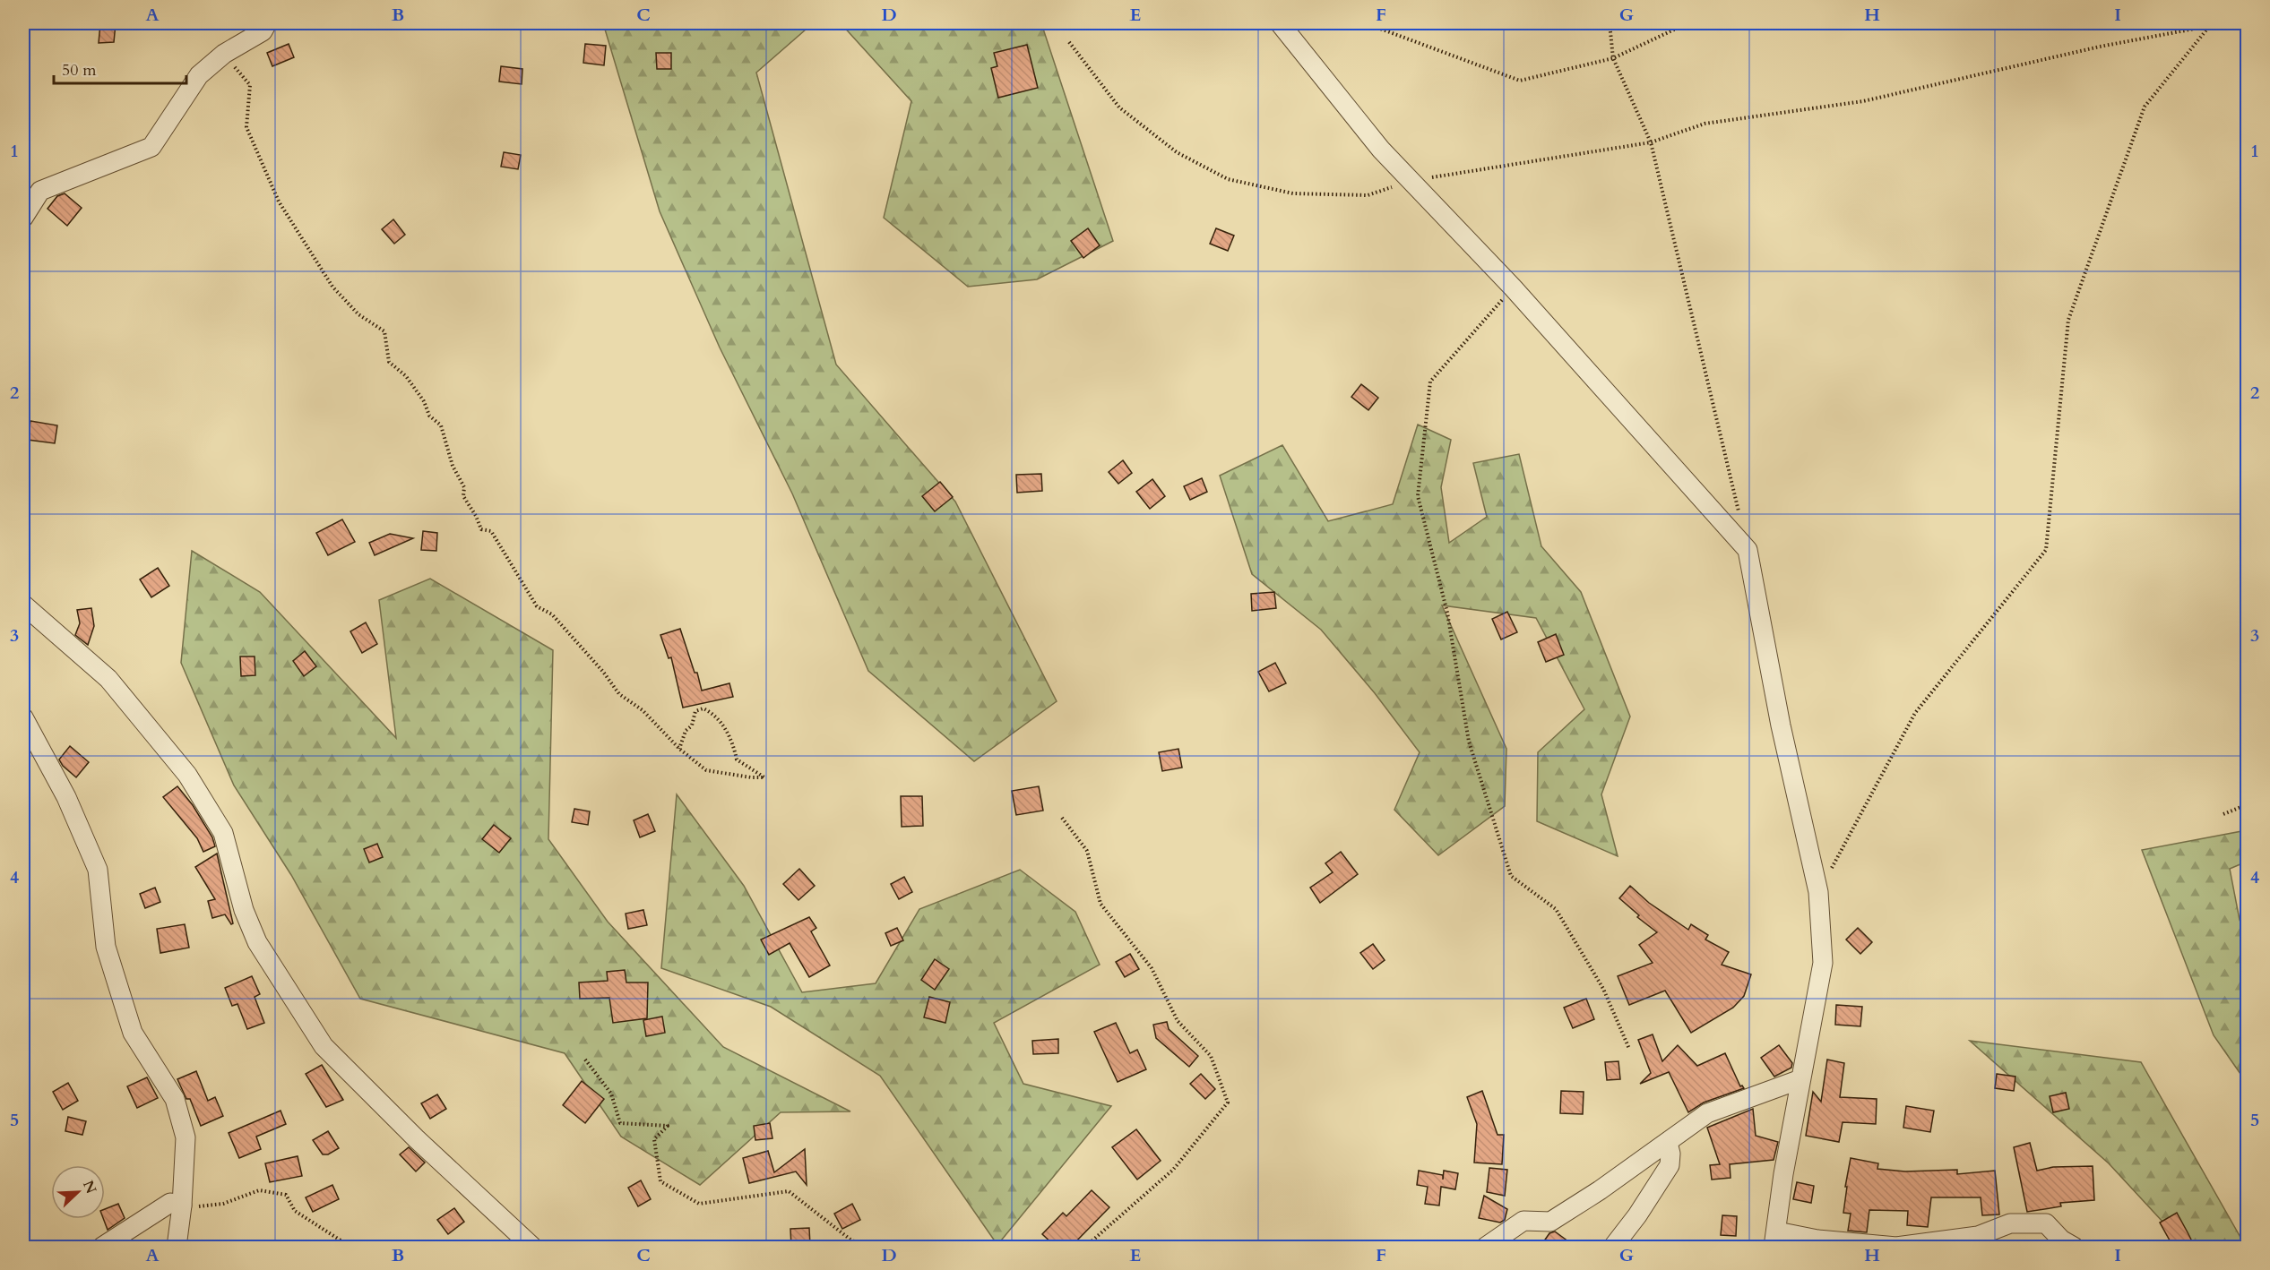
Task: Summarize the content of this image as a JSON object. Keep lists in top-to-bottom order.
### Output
{
  "scale_bar": "50 m",
  "north": "top right",
  "grid": {
    "columns": [
      "A",
      "B",
      "C",
      "D",
      "E",
      "F",
      "G",
      "H",
      "I"
    ],
    "rows": [
      "1",
      "2",
      "3",
      "4",
      "5"
    ]
  }
}
